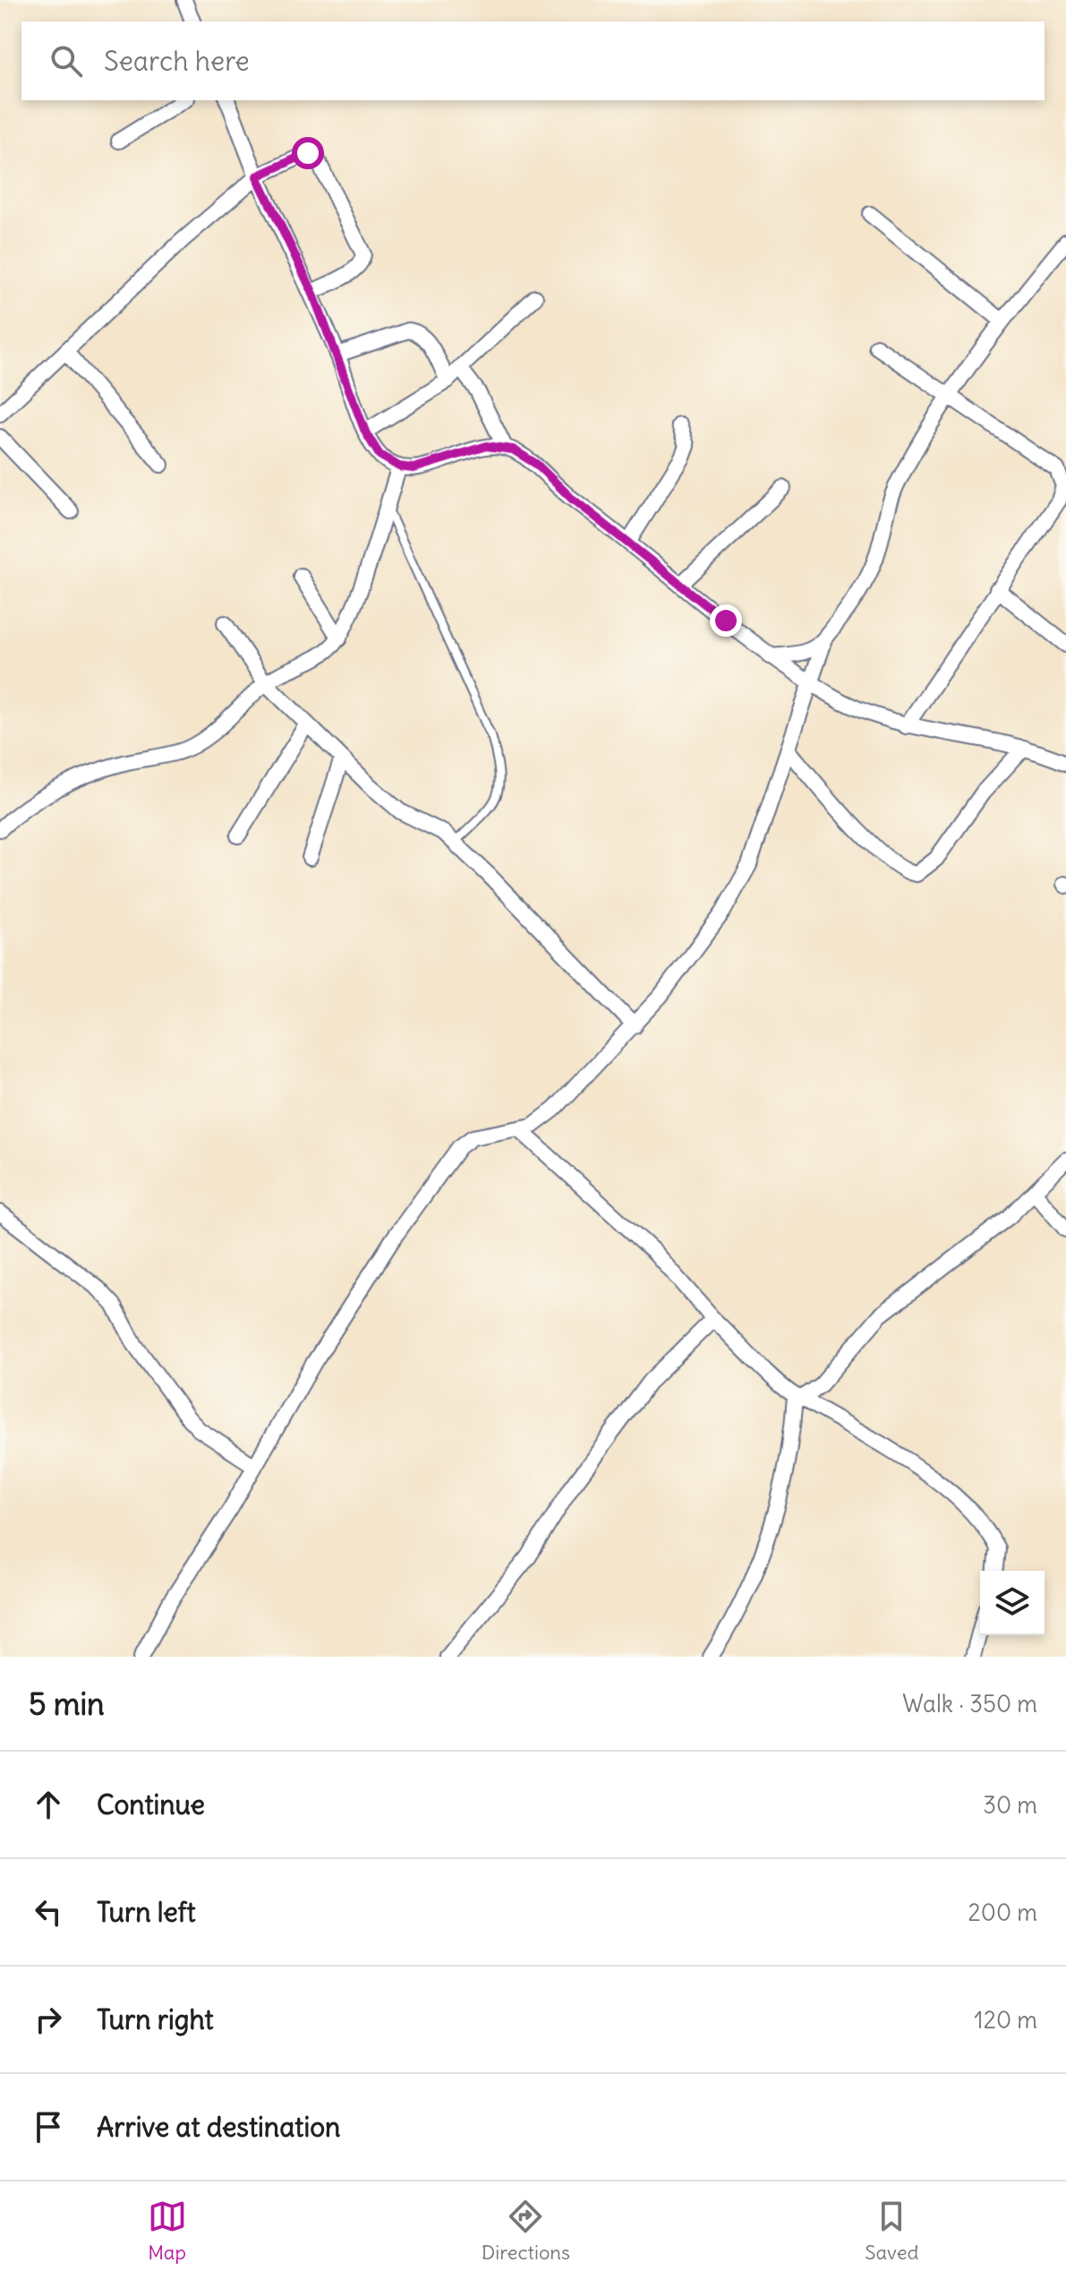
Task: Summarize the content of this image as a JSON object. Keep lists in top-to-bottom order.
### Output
{
  "page": {
    "search": "Search here",
    "heading": ["5 min", "Walk · 350 m"],
    "list": [
      ["Continue", "30 m"],
      ["Turn left", "200 m"],
      ["Turn right", "120 m"],
      "Arrive at destination"
    ],
    "nav": ["Map", "Directions", "Saved"]
  }
}
